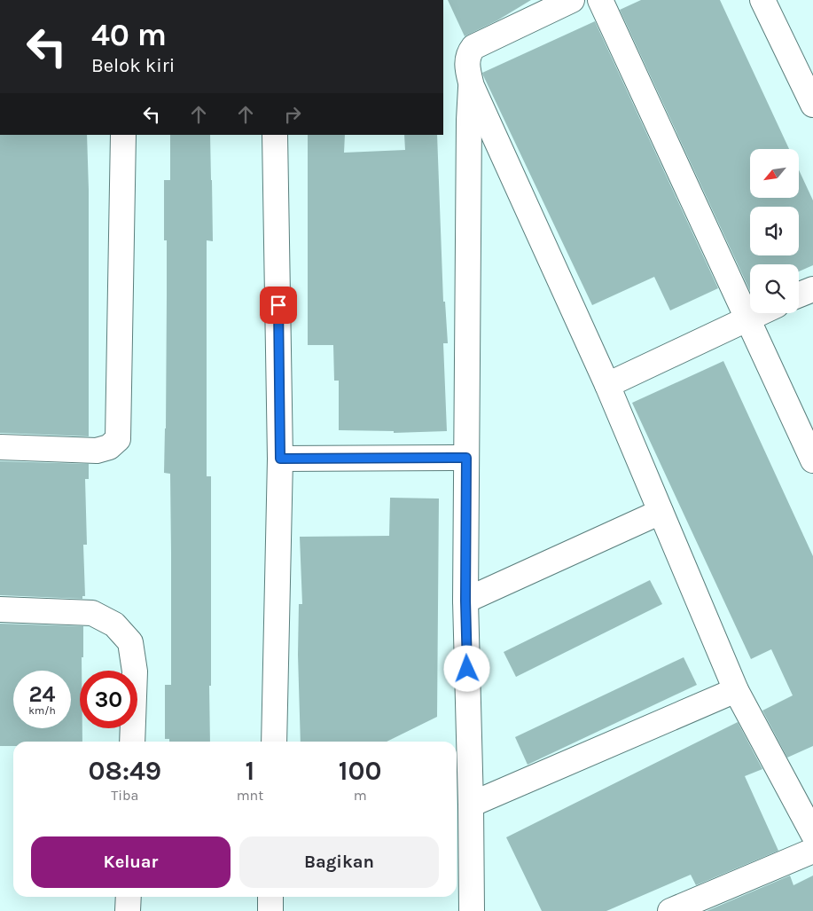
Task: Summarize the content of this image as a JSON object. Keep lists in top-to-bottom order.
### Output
{
  "north": "bottom left",
  "page": {
    "turn": ["40 m", "Belok kiri"],
    "speed": "24 km/h",
    "limit": "30",
    "eta": [
      "08:49",
      "Tiba",
      "1",
      "mnt",
      "100",
      "m"
    ],
    "buttons": ["Keluar", "Bagikan"]
  }
}
